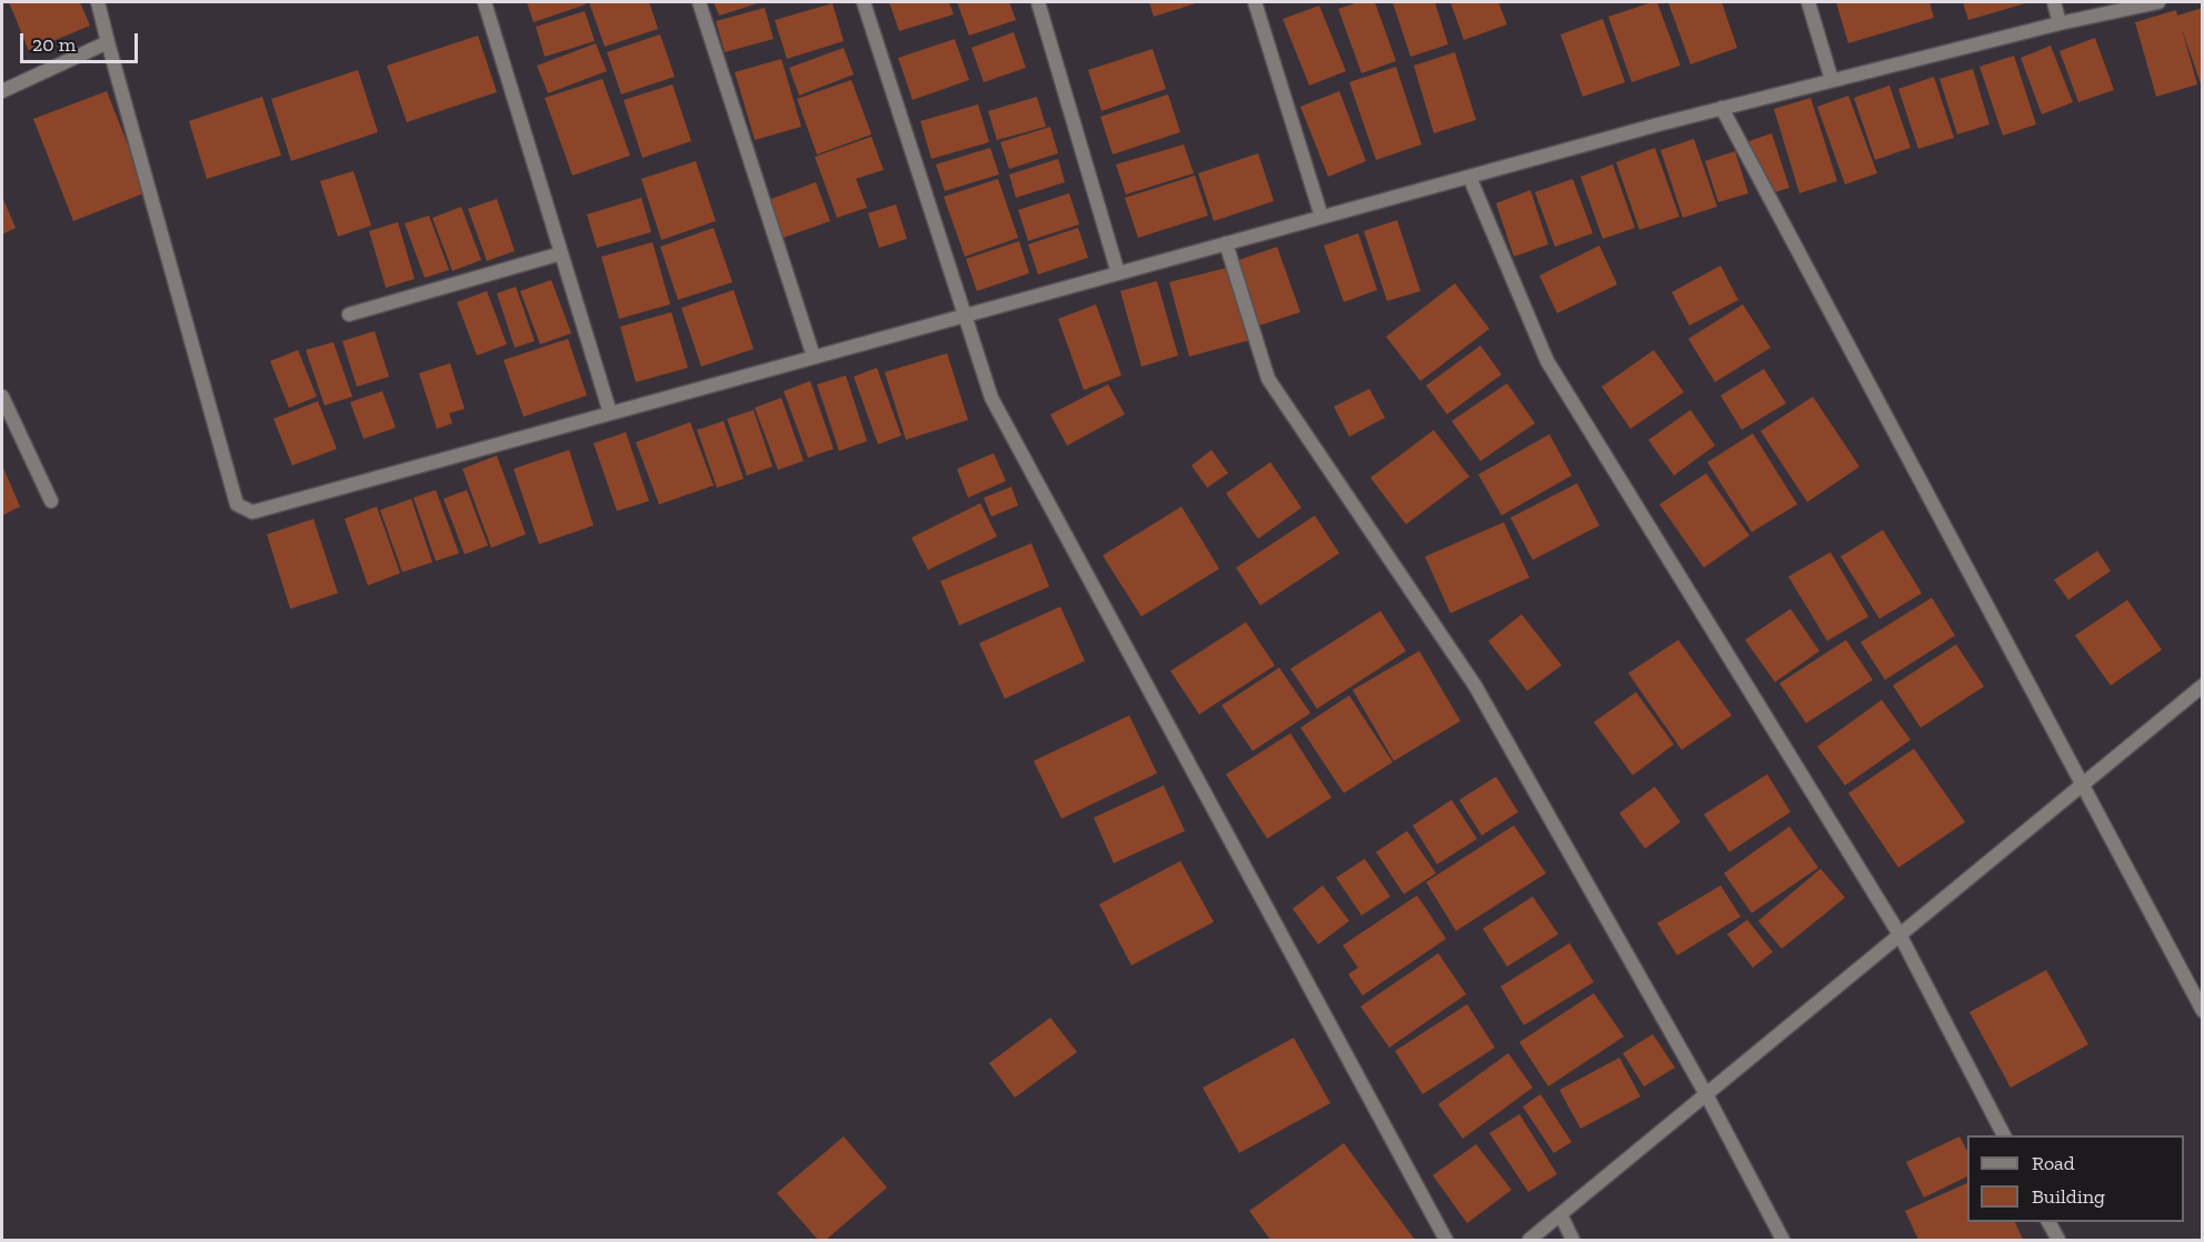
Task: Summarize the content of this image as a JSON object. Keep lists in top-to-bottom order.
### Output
{
  "legend": ["Road", "Building"],
  "scale_bar": "20 m"
}
